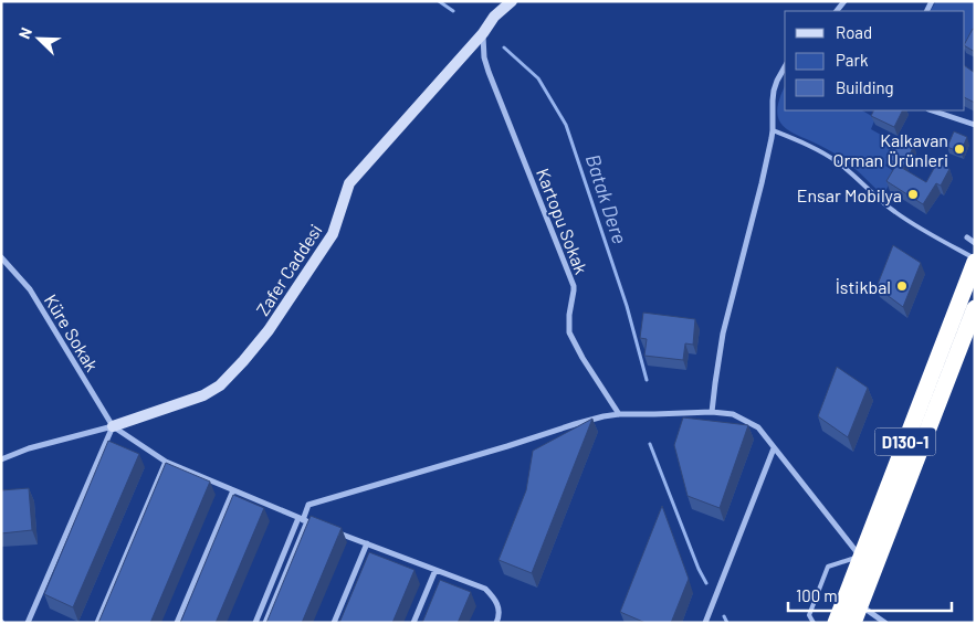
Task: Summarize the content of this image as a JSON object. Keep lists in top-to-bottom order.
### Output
{
  "streets": {
    "highway": ["D130-1"],
    "street": ["Kartopu Sokak", "Zafer Caddesi", "Küre Sokak"]
  },
  "crossings": [
    ["Kartopu Sokak", "Zafer Caddesi"],
    ["Zafer Caddesi", "Küre Sokak"]
  ],
  "water": ["Batak Dere"],
  "places": ["Kalkavan Orman Ürünleri", "Ensar Mobilya", "İstikbal"],
  "legend": ["Road", "Park", "Building"],
  "scale_bar": "100 m",
  "north": "top left"
}
